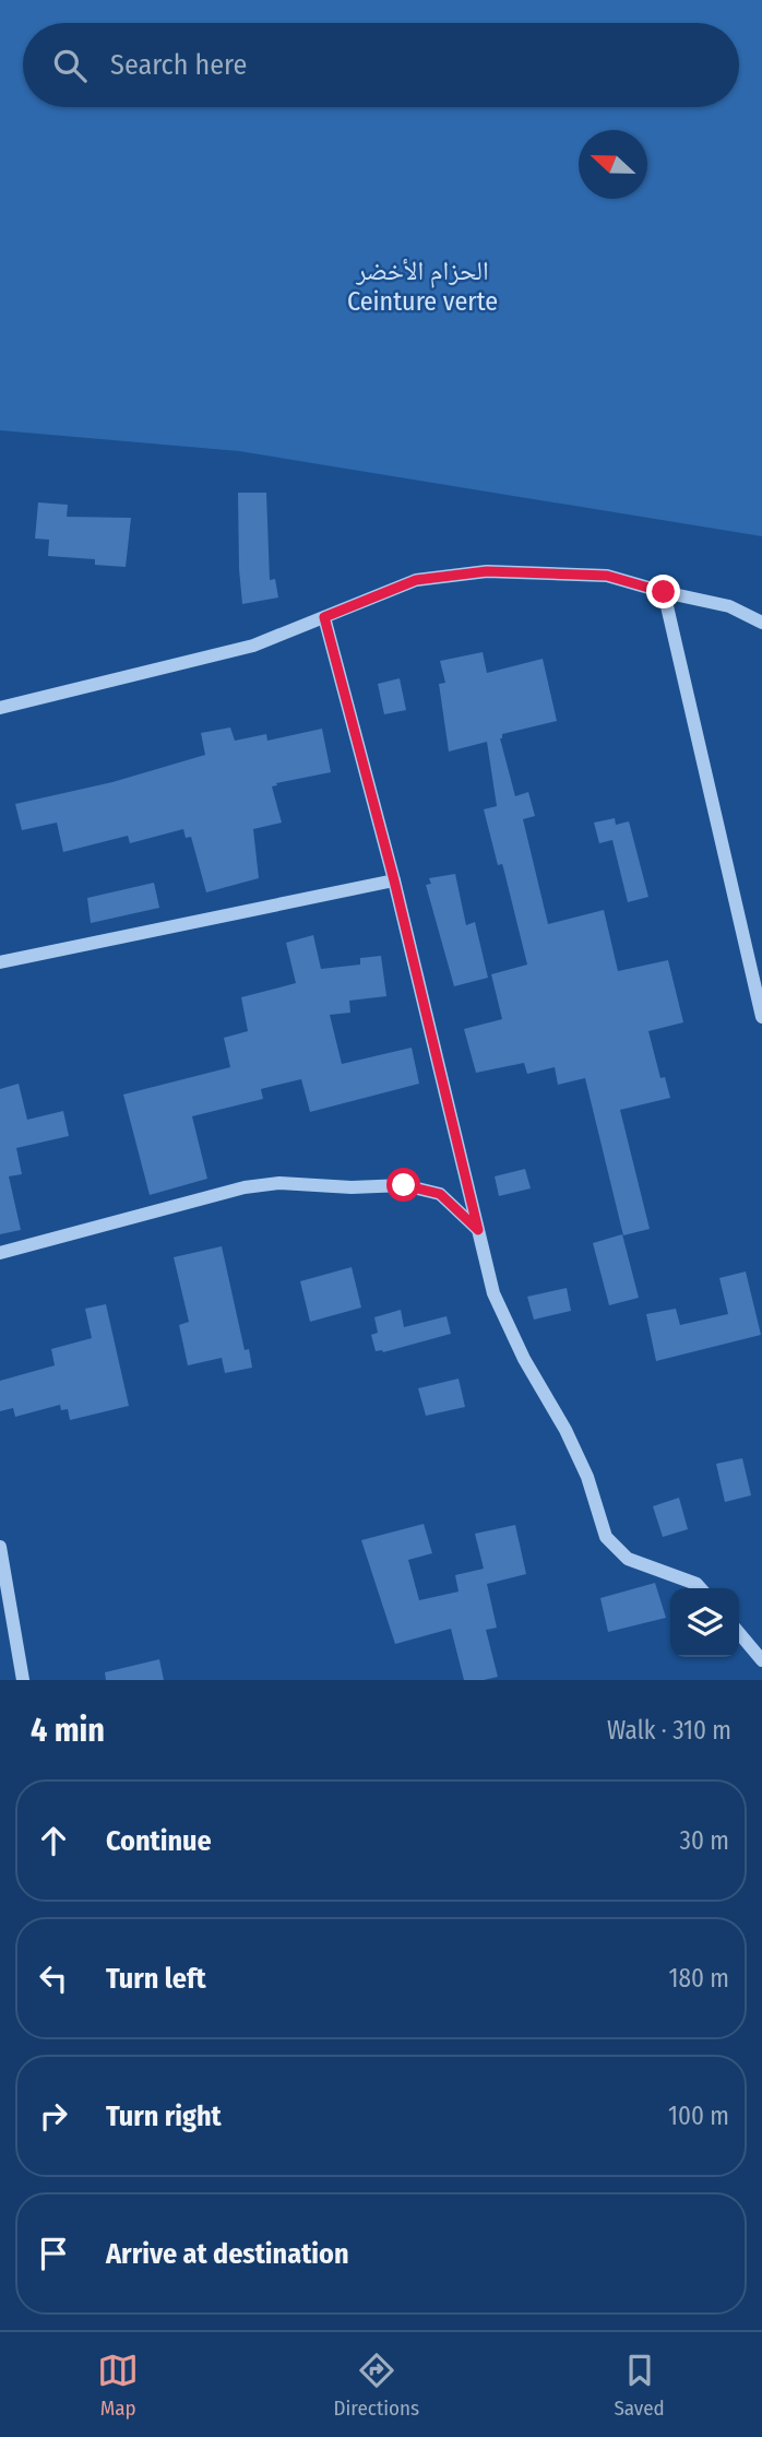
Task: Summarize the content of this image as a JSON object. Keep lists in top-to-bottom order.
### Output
{
  "parks": ["الحزام الأخضر Ceinture verte"],
  "north": "left",
  "page": {
    "search": "Search here",
    "heading": ["4 min", "Walk · 310 m"],
    "list": [
      ["Continue", "30 m"],
      ["Turn left", "180 m"],
      ["Turn right", "100 m"],
      "Arrive at destination"
    ],
    "nav": ["Map", "Directions", "Saved"]
  }
}
